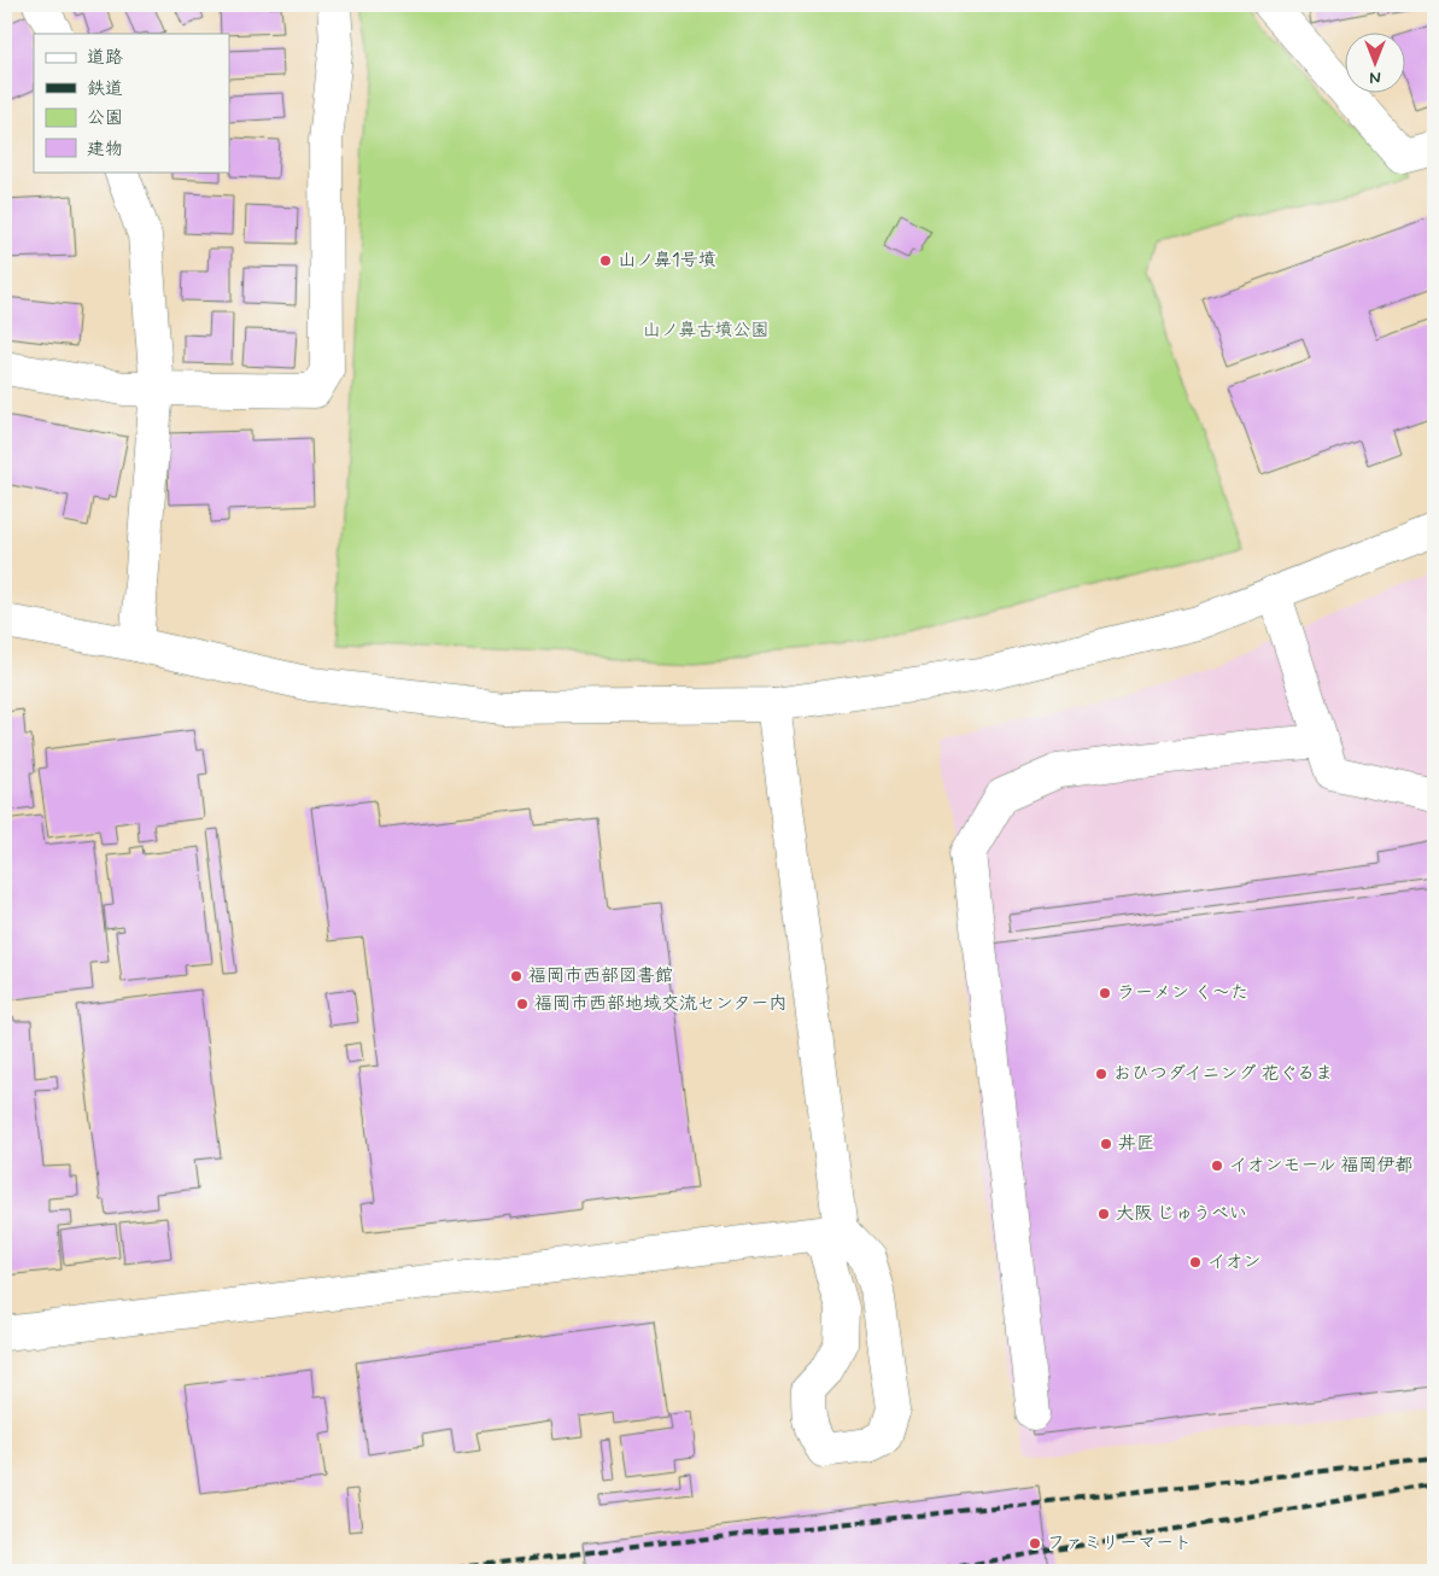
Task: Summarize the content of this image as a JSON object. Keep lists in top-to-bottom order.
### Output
{
  "parks": ["山ノ鼻古墳公園"],
  "places": [
    "山ノ鼻1号墳",
    "福岡市西部図書館",
    "ラーメン く〜た",
    "福岡市西部地域交流センター内",
    "おひつダイニング 花ぐるま",
    "丼匠",
    "イオンモール 福岡伊都",
    "大阪 じゅうべい",
    "イオン",
    "ファミリーマート"
  ],
  "legend": [
    "道路",
    "鉄道",
    "公園",
    "建物"
  ],
  "north": "bottom"
}
